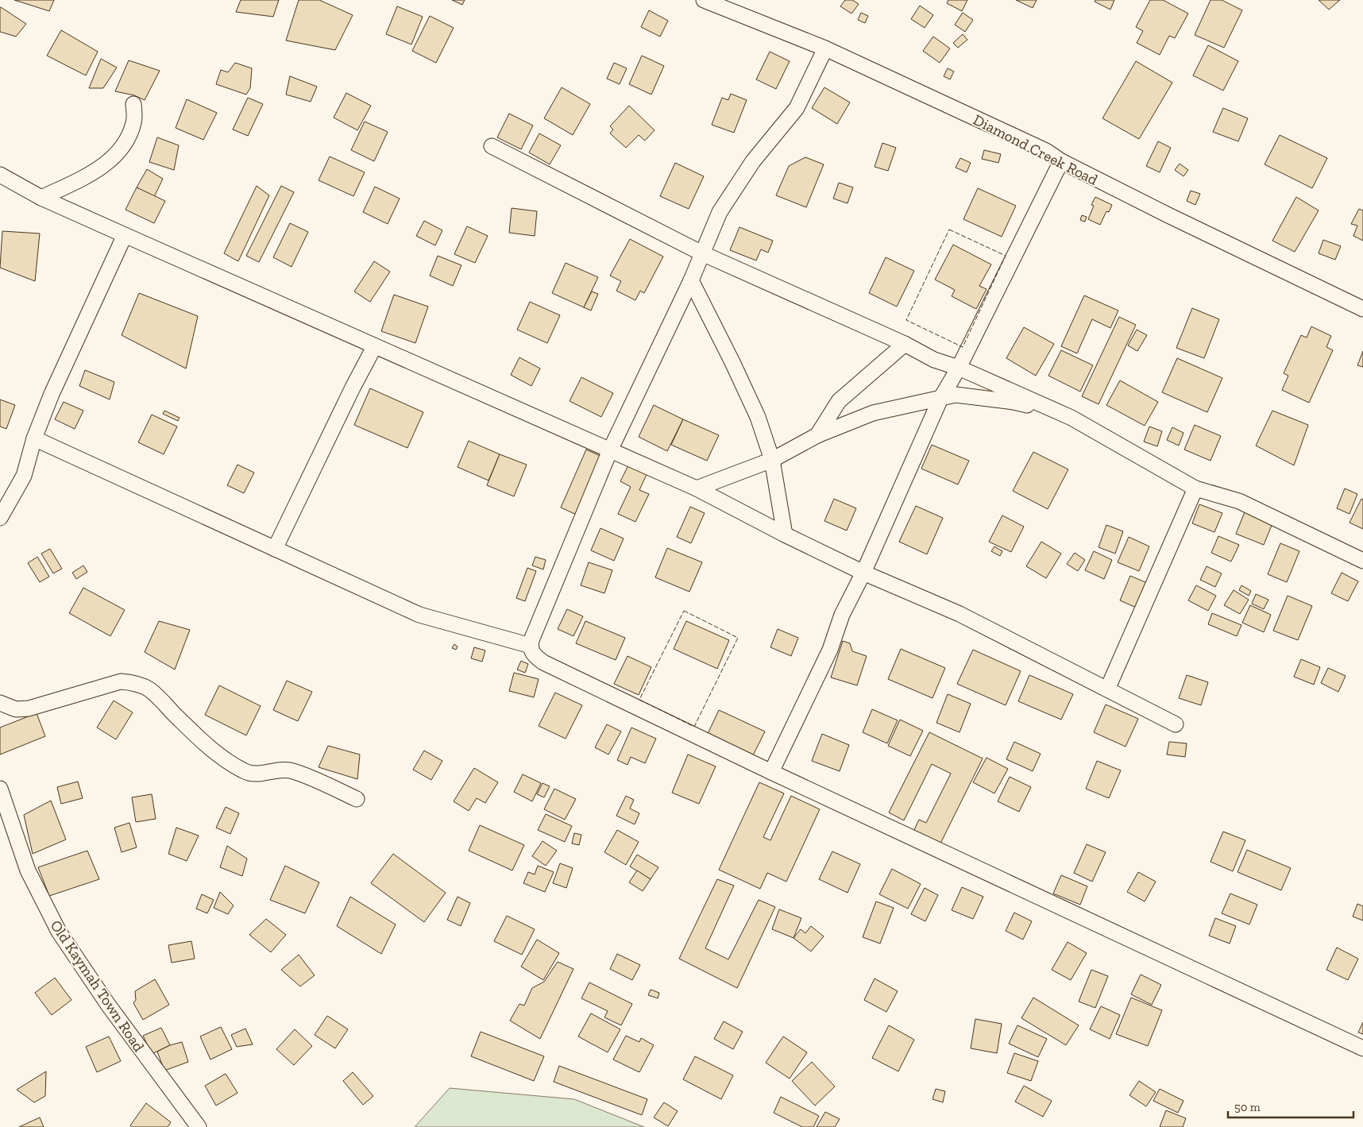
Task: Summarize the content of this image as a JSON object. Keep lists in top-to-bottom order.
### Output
{
  "streets": {
    "street": ["Diamond Creek Road", "Old Kaymah Town Road"]
  },
  "scale_bar": "50 m"
}
